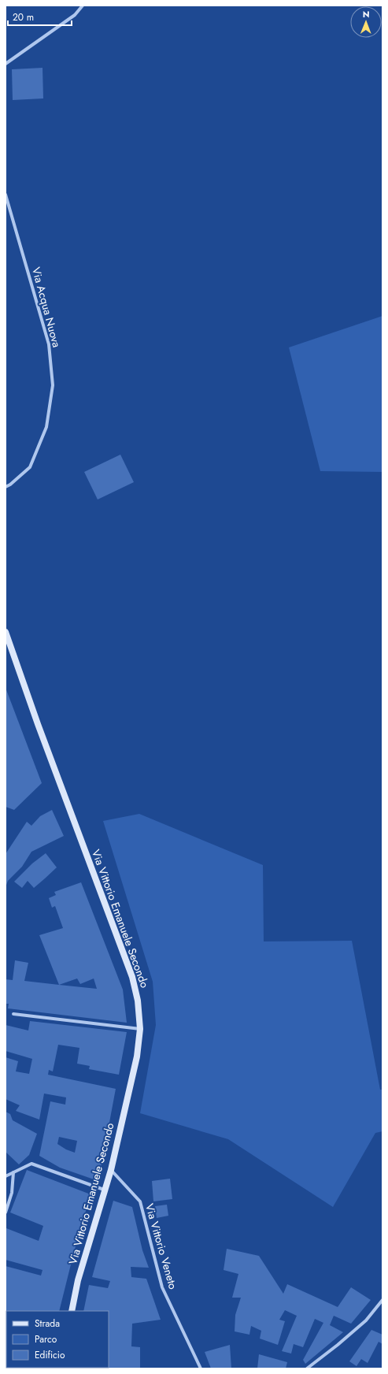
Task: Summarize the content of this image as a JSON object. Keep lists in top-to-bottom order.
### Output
{
  "streets": {
    "street": ["Via Acqua Nuova", "Via Vittorio Emanuele Secondo", "Via Vittorio Veneto"]
  },
  "crossings": [
    ["Via Vittorio Emanuele Secondo", "Via Vittorio Veneto"]
  ],
  "legend": ["Strada", "Parco", "Edificio"],
  "scale_bar": "20 m",
  "north": "top"
}
